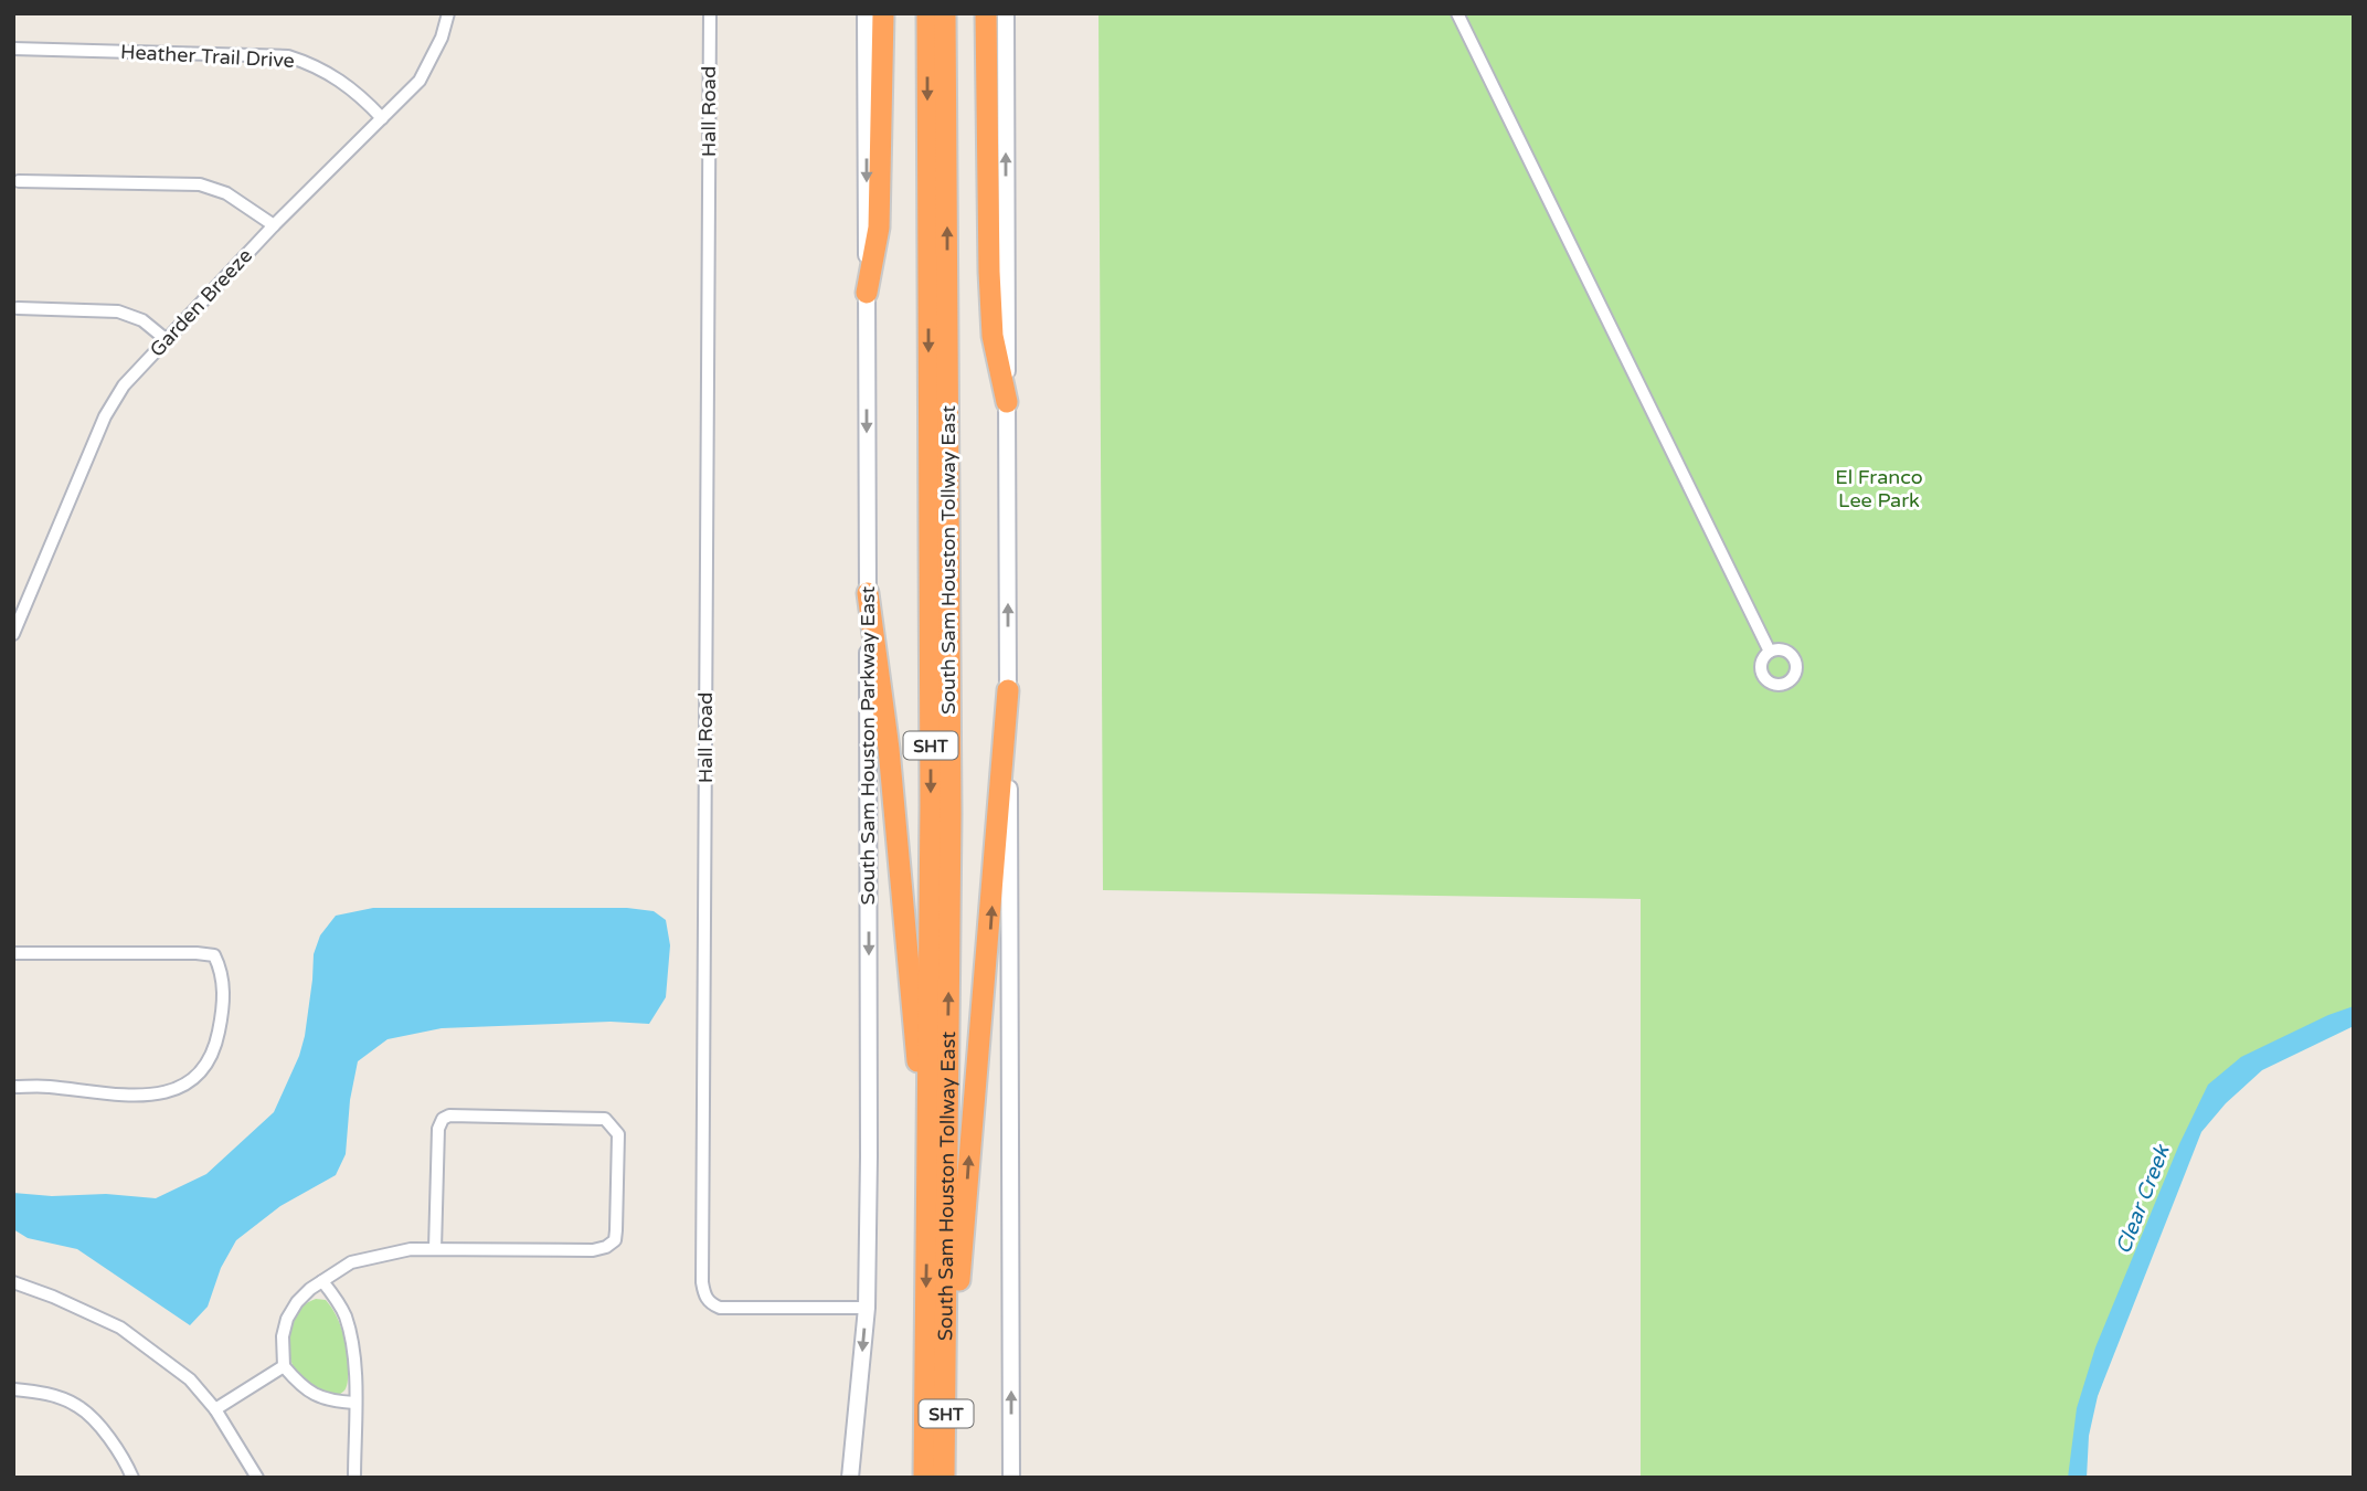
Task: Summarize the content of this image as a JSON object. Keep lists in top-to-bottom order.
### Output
{
  "streets": {
    "highway": ["South Sam Houston Tollway East", "SHT"],
    "main road": ["South Sam Houston Parkway East"],
    "street": ["Heather Trail Drive", "Hall Road", "Garden Breeze"]
  },
  "crossings": [
    ["Heather Trail Drive", "Garden Breeze"],
    ["Hall Road", "South Sam Houston Parkway East"]
  ],
  "one_way": ["South Sam Houston Parkway East"],
  "water": ["Clear Creek"],
  "parks": ["El Franco Lee Park"]
}
